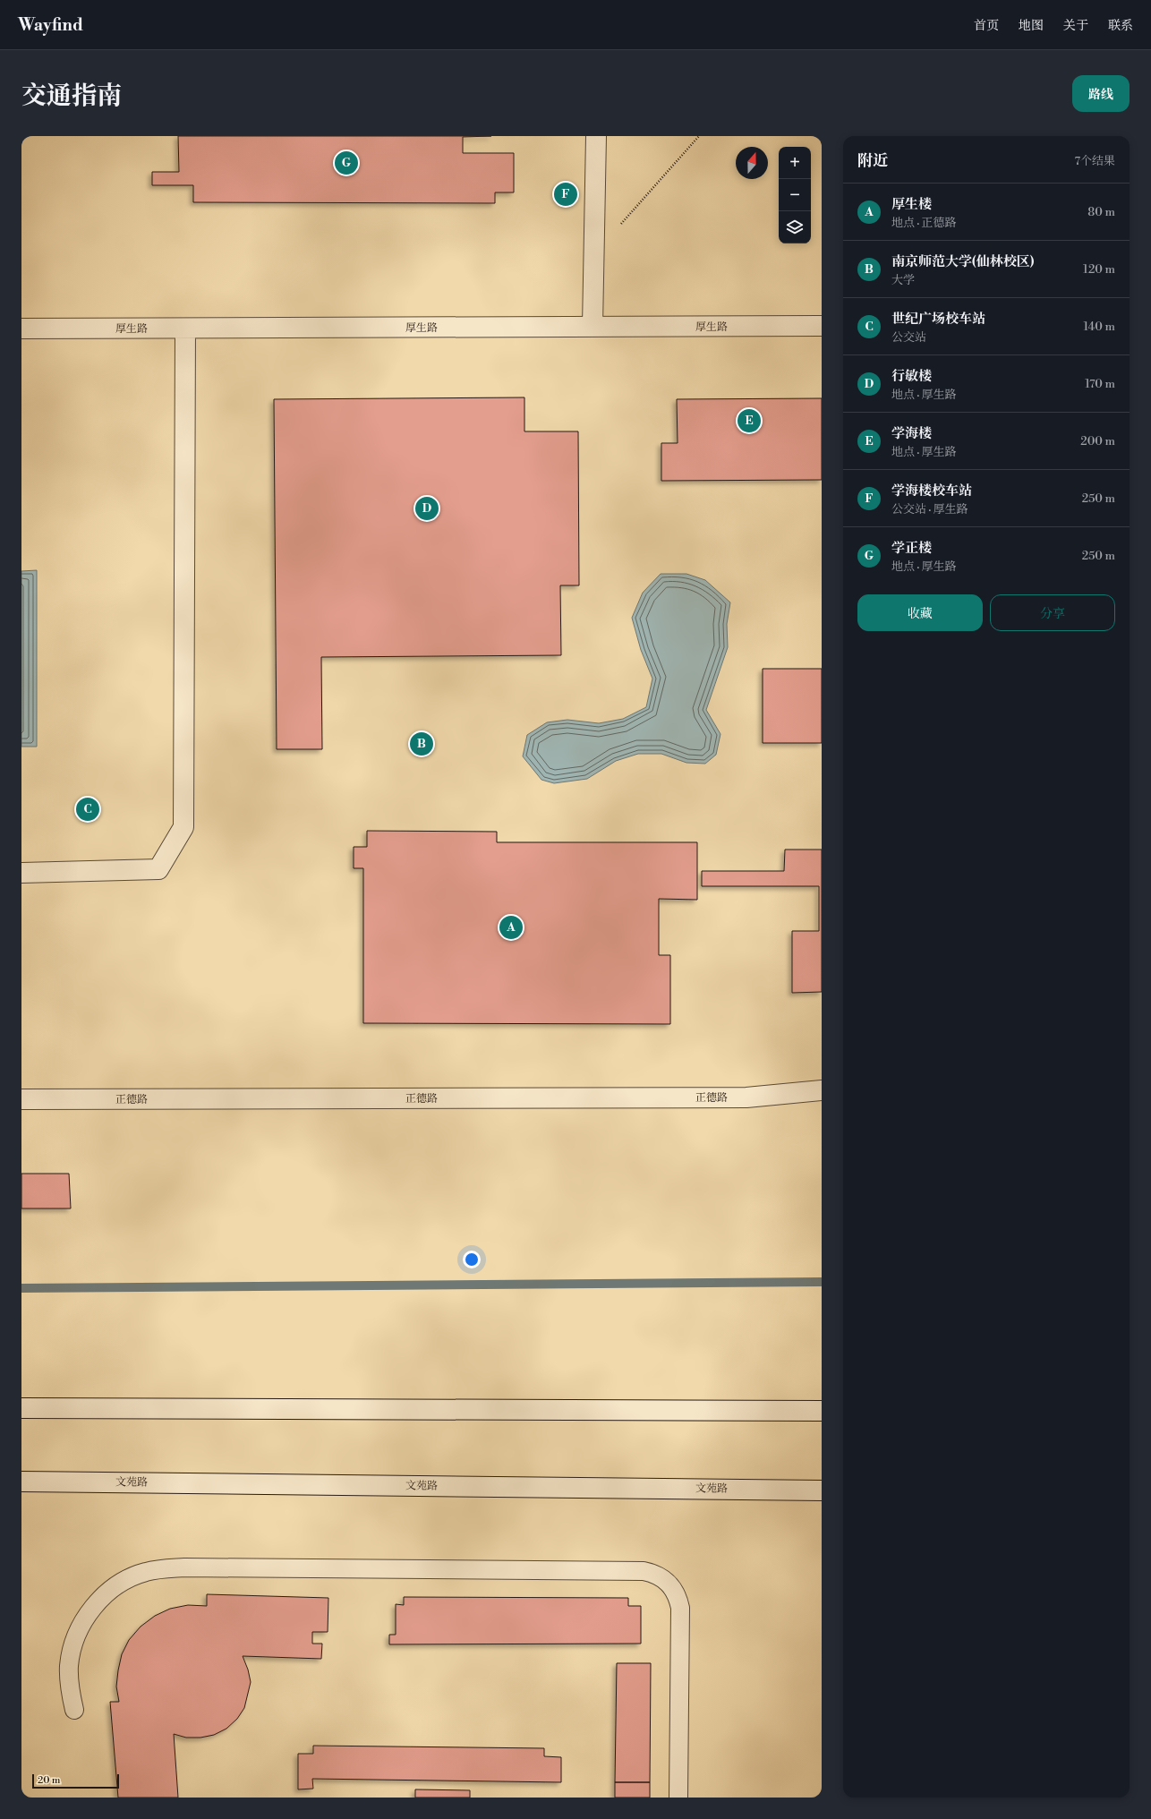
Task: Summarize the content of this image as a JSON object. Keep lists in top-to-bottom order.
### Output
{
  "streets": {
    "street": ["厚生路", "正德路", "文苑路"]
  },
  "scale_bar": "20 m",
  "north": "top",
  "page": {
    "header": "Wayfind",
    "nav": [
      "首页",
      "地图",
      "关于",
      "联系"
    ],
    "title": "交通指南",
    "buttons": [
      "路线",
      ["收藏", "分享"]
    ],
    "heading": ["附近", "7个结果"],
    "map_buttons": ["+", "−"],
    "pins": [
      "G",
      "F",
      "E",
      "D",
      "B",
      "C",
      "A"
    ],
    "list": [
      {
        "mark": "A",
        "name": "厚生楼",
        "note": "地点 · 正德路",
        "value": "80 m"
      },
      {
        "mark": "B",
        "name": "南京师范大学(仙林校区)",
        "note": "大学",
        "value": "120 m"
      },
      {
        "mark": "C",
        "name": "世纪广场校车站",
        "note": "公交站",
        "value": "140 m"
      },
      {
        "mark": "D",
        "name": "行敏楼",
        "note": "地点 · 厚生路",
        "value": "170 m"
      },
      {
        "mark": "E",
        "name": "学海楼",
        "note": "地点 · 厚生路",
        "value": "200 m"
      },
      {
        "mark": "F",
        "name": "学海楼校车站",
        "note": "公交站 · 厚生路",
        "value": "250 m"
      },
      {
        "mark": "G",
        "name": "学正楼",
        "note": "地点 · 厚生路",
        "value": "250 m"
      }
    ],
    "scale": "20 m"
  }
}
